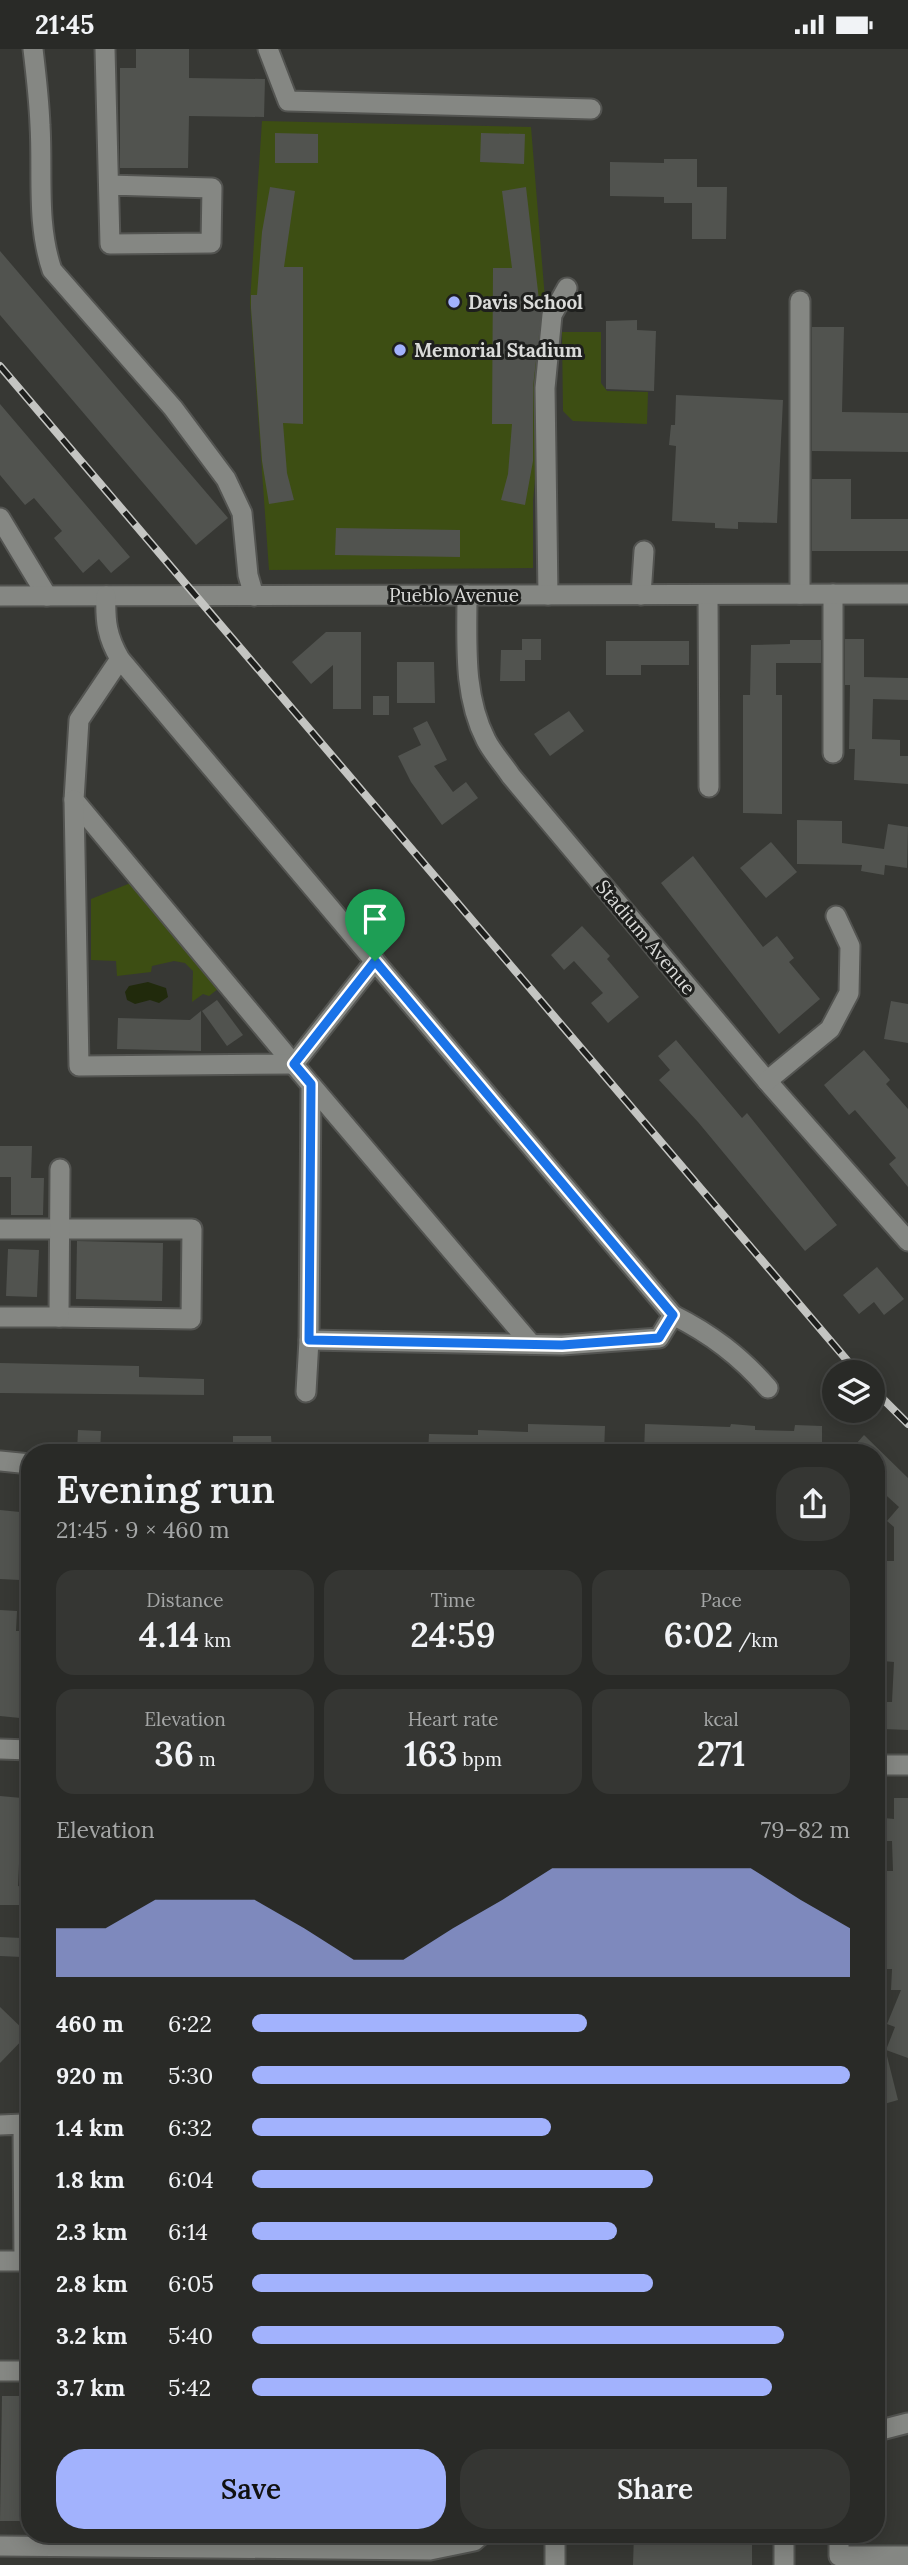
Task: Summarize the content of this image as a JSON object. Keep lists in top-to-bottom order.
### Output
{
  "streets": {
    "street": ["Pueblo Avenue", "Stadium Avenue"]
  },
  "crossings": [
    ["Pueblo Avenue", "Stadium Avenue"]
  ],
  "places": ["Davis School", "Memorial Stadium"],
  "page": {
    "status": "21:45",
    "heading": ["Evening run", "21:45 · 9 × 460 m"],
    "stats": [
      ["Distance", "4.14 km"],
      ["Time", "24:59"],
      ["Pace", "6:02 /km"],
      ["Elevation", "36 m"],
      ["Heart rate", "163 bpm"],
      ["kcal", "271"]
    ],
    "chart": ["Elevation", "79–82 m"],
    "list": [
      {
        "name": "460 m",
        "note": "6:22"
      },
      {
        "name": "920 m",
        "note": "5:30"
      },
      {
        "name": "1.4 km",
        "note": "6:32"
      },
      {
        "name": "1.8 km",
        "note": "6:04"
      },
      {
        "name": "2.3 km",
        "note": "6:14"
      },
      {
        "name": "2.8 km",
        "note": "6:05"
      },
      {
        "name": "3.2 km",
        "note": "5:40"
      },
      {
        "name": "3.7 km",
        "note": "5:42"
      }
    ],
    "buttons": ["Save", "Share"]
  }
}
